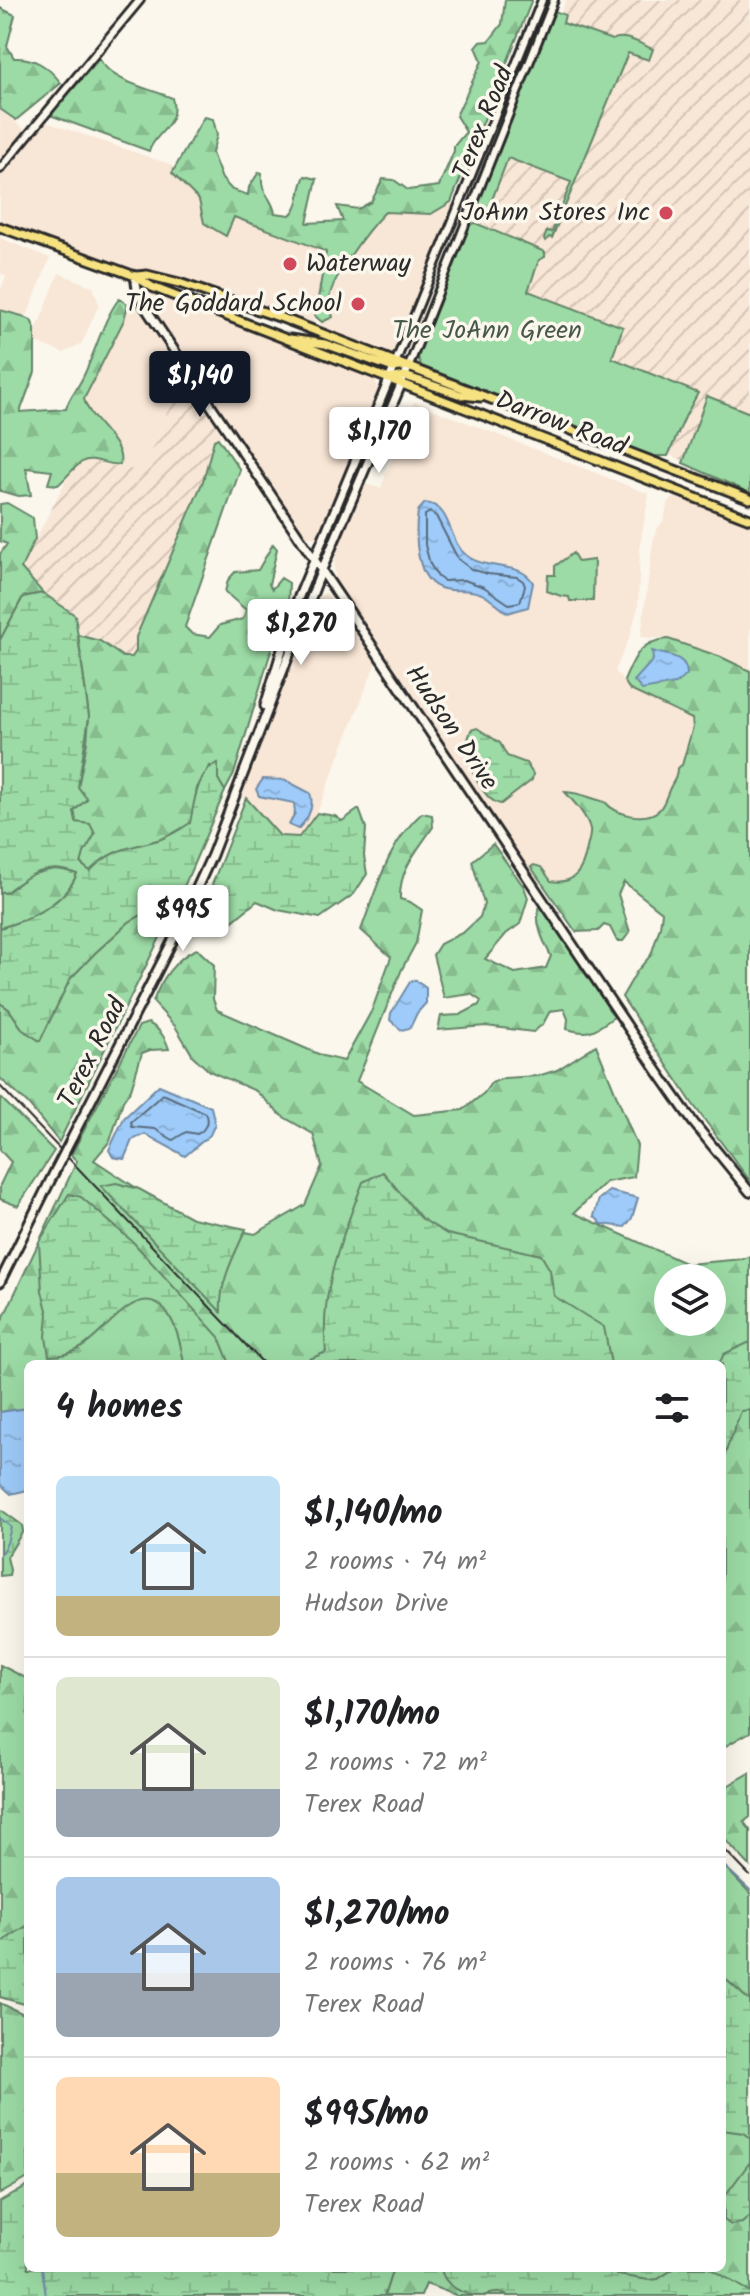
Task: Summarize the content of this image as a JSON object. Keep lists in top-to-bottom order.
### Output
{
  "streets": {
    "main road": ["Terex Road", "Darrow Road", "Hudson Drive"]
  },
  "crossings": [
    ["Terex Road", "Darrow Road"],
    ["Terex Road", "Hudson Drive"],
    ["Darrow Road", "Hudson Drive"]
  ],
  "parks": ["The JoAnn Green"],
  "places": ["JoAnn Stores Inc", "Waterway", "The Goddard School"],
  "page": {
    "price": [
      "$1,140",
      "$1,170",
      "$1,270",
      "$995"
    ],
    "heading": "4 homes",
    "list": [
      {
        "name": "$1,140/mo",
        "note": "2 rooms · 74 m² · Hudson Drive"
      },
      {
        "name": "$1,170/mo",
        "note": "2 rooms · 72 m² · Terex Road"
      },
      {
        "name": "$1,270/mo",
        "note": "2 rooms · 76 m² · Terex Road"
      },
      {
        "name": "$995/mo",
        "note": "2 rooms · 62 m² · Terex Road"
      }
    ]
  }
}
